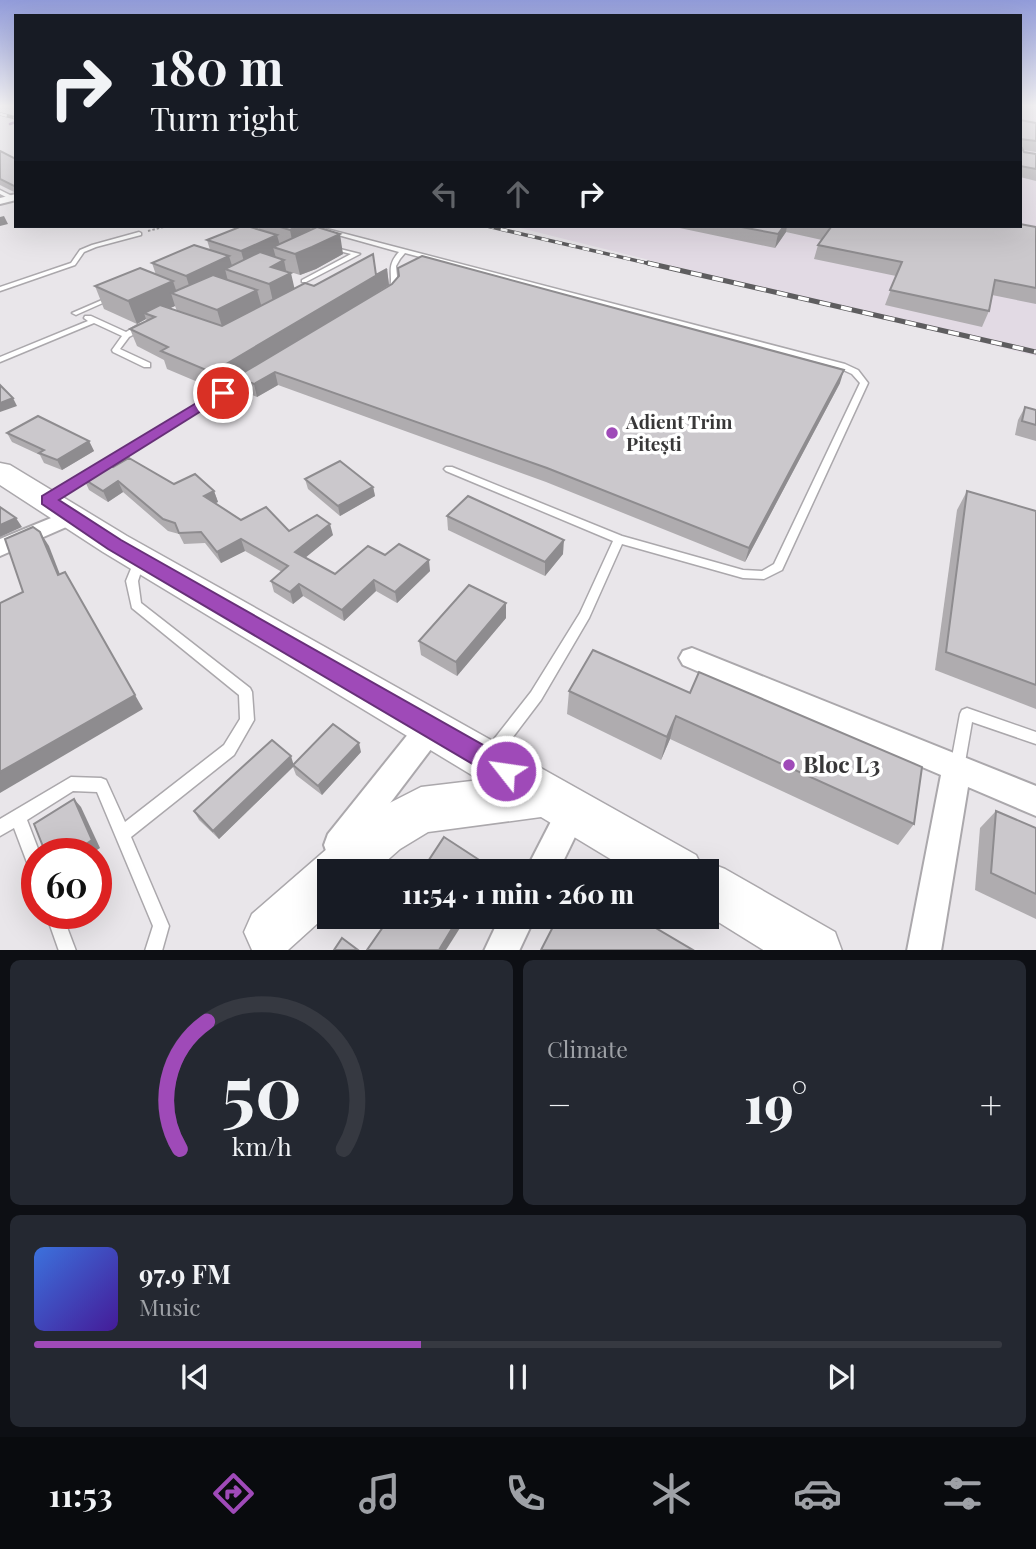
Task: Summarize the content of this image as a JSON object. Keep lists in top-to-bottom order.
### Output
{
  "places": ["Adient Trim Pitești", "Bloc L3"],
  "page": {
    "turn": ["180 m", "Turn right"],
    "limit": "60",
    "trip": "11:54 · 1 min · 260 m",
    "tile": "Climate",
    "heat": ["−", "19°", "+"],
    "song": ["97.9 FM", "Music"],
    "tabs": "11:53",
    "gauge": ["50", "km/h"]
  }
}
